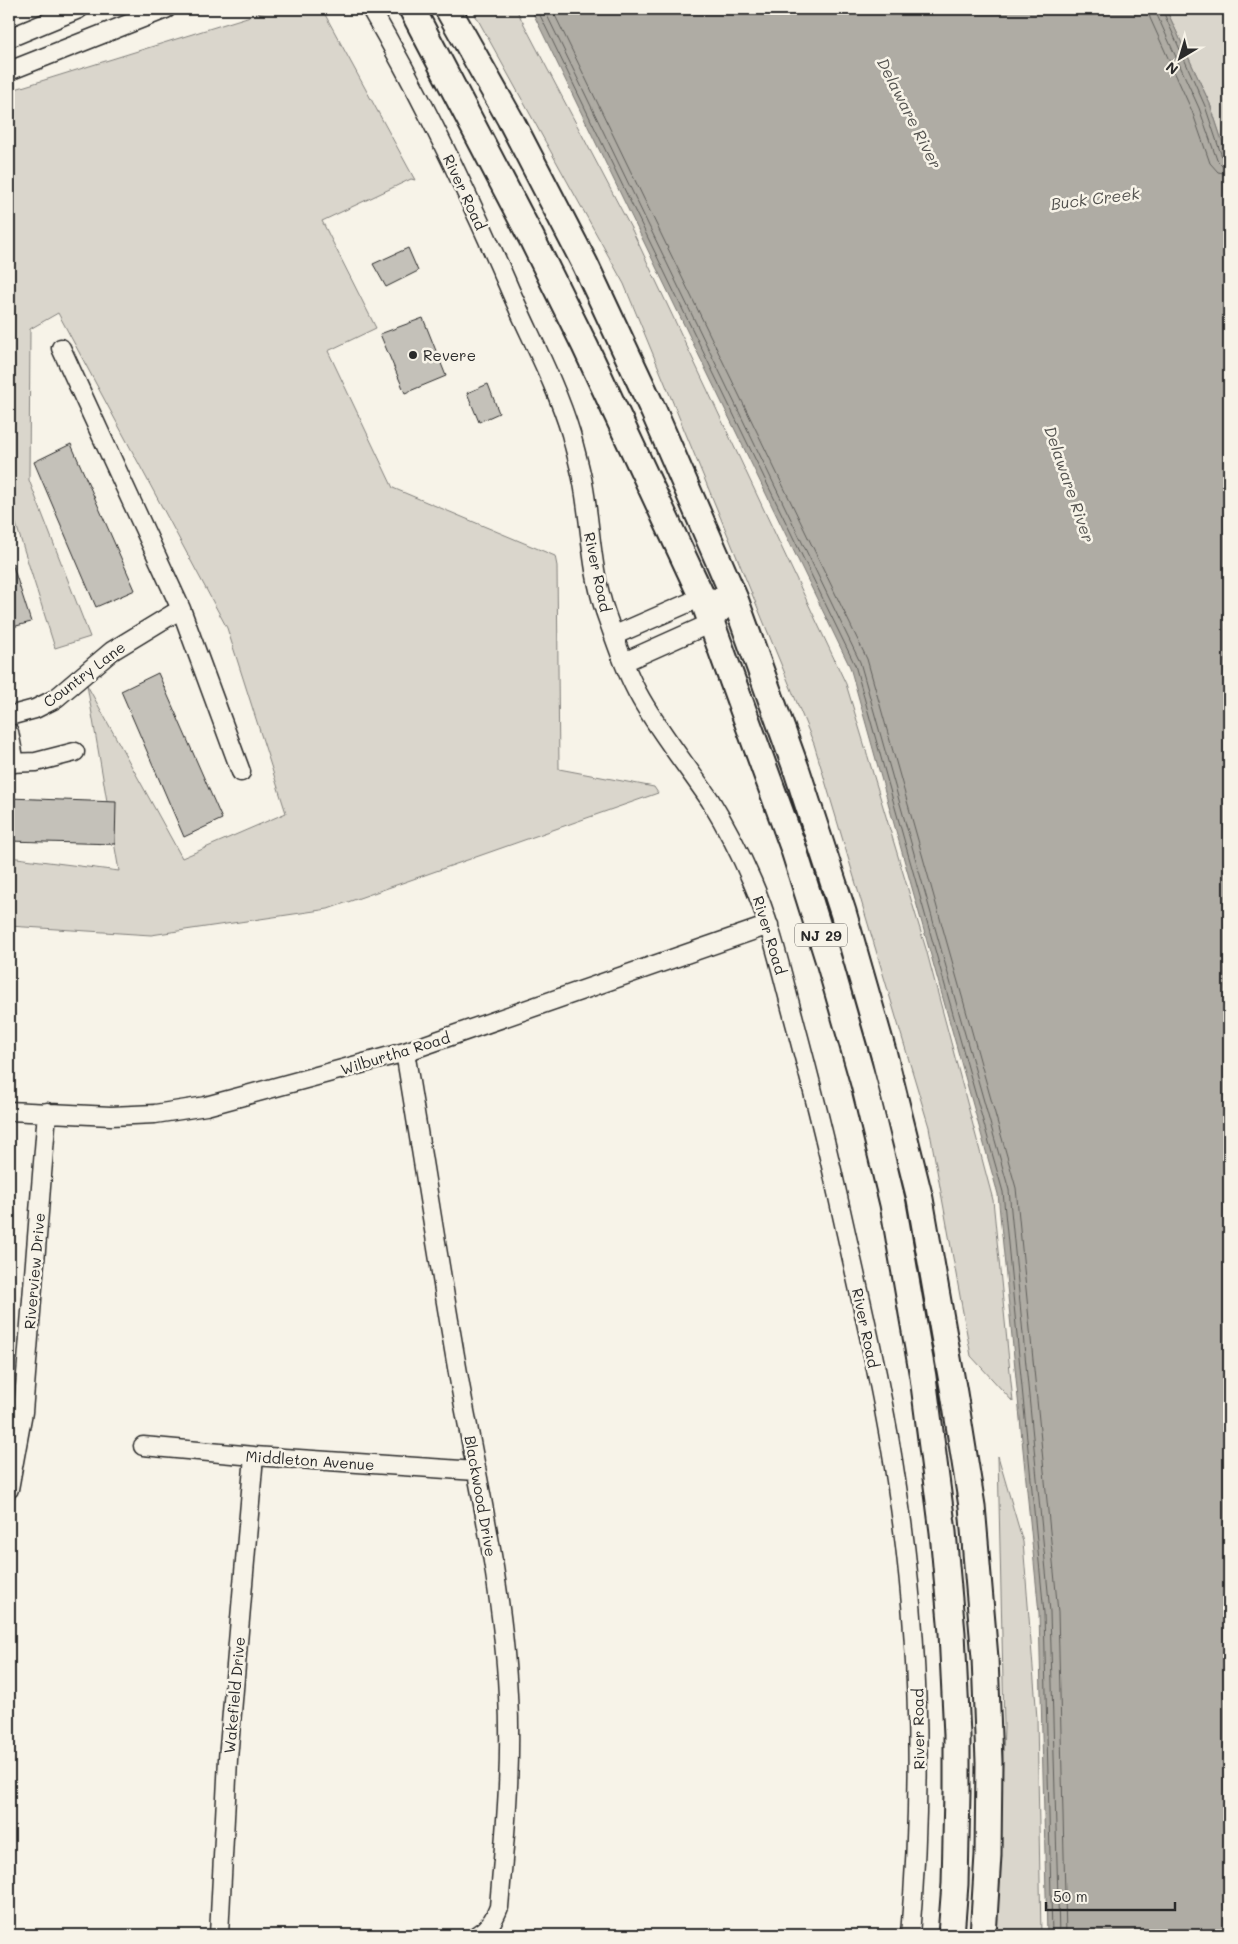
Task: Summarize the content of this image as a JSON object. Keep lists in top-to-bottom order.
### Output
{
  "streets": {
    "highway": ["NJ 29"],
    "street": [
      "River Road",
      "Country Lane",
      "Wilburtha Road",
      "Riverview Drive",
      "Middleton Avenue",
      "Blackwood Drive",
      "Wakefield Drive"
    ]
  },
  "crossings": [
    ["River Road", "Wilburtha Road"],
    ["Wilburtha Road", "Riverview Drive"],
    ["Wilburtha Road", "Blackwood Drive"],
    ["Middleton Avenue", "Blackwood Drive"],
    ["Middleton Avenue", "Wakefield Drive"]
  ],
  "water": ["Delaware River", "Buck Creek"],
  "places": ["Revere"],
  "scale_bar": "50 m",
  "north": "bottom left"
}
